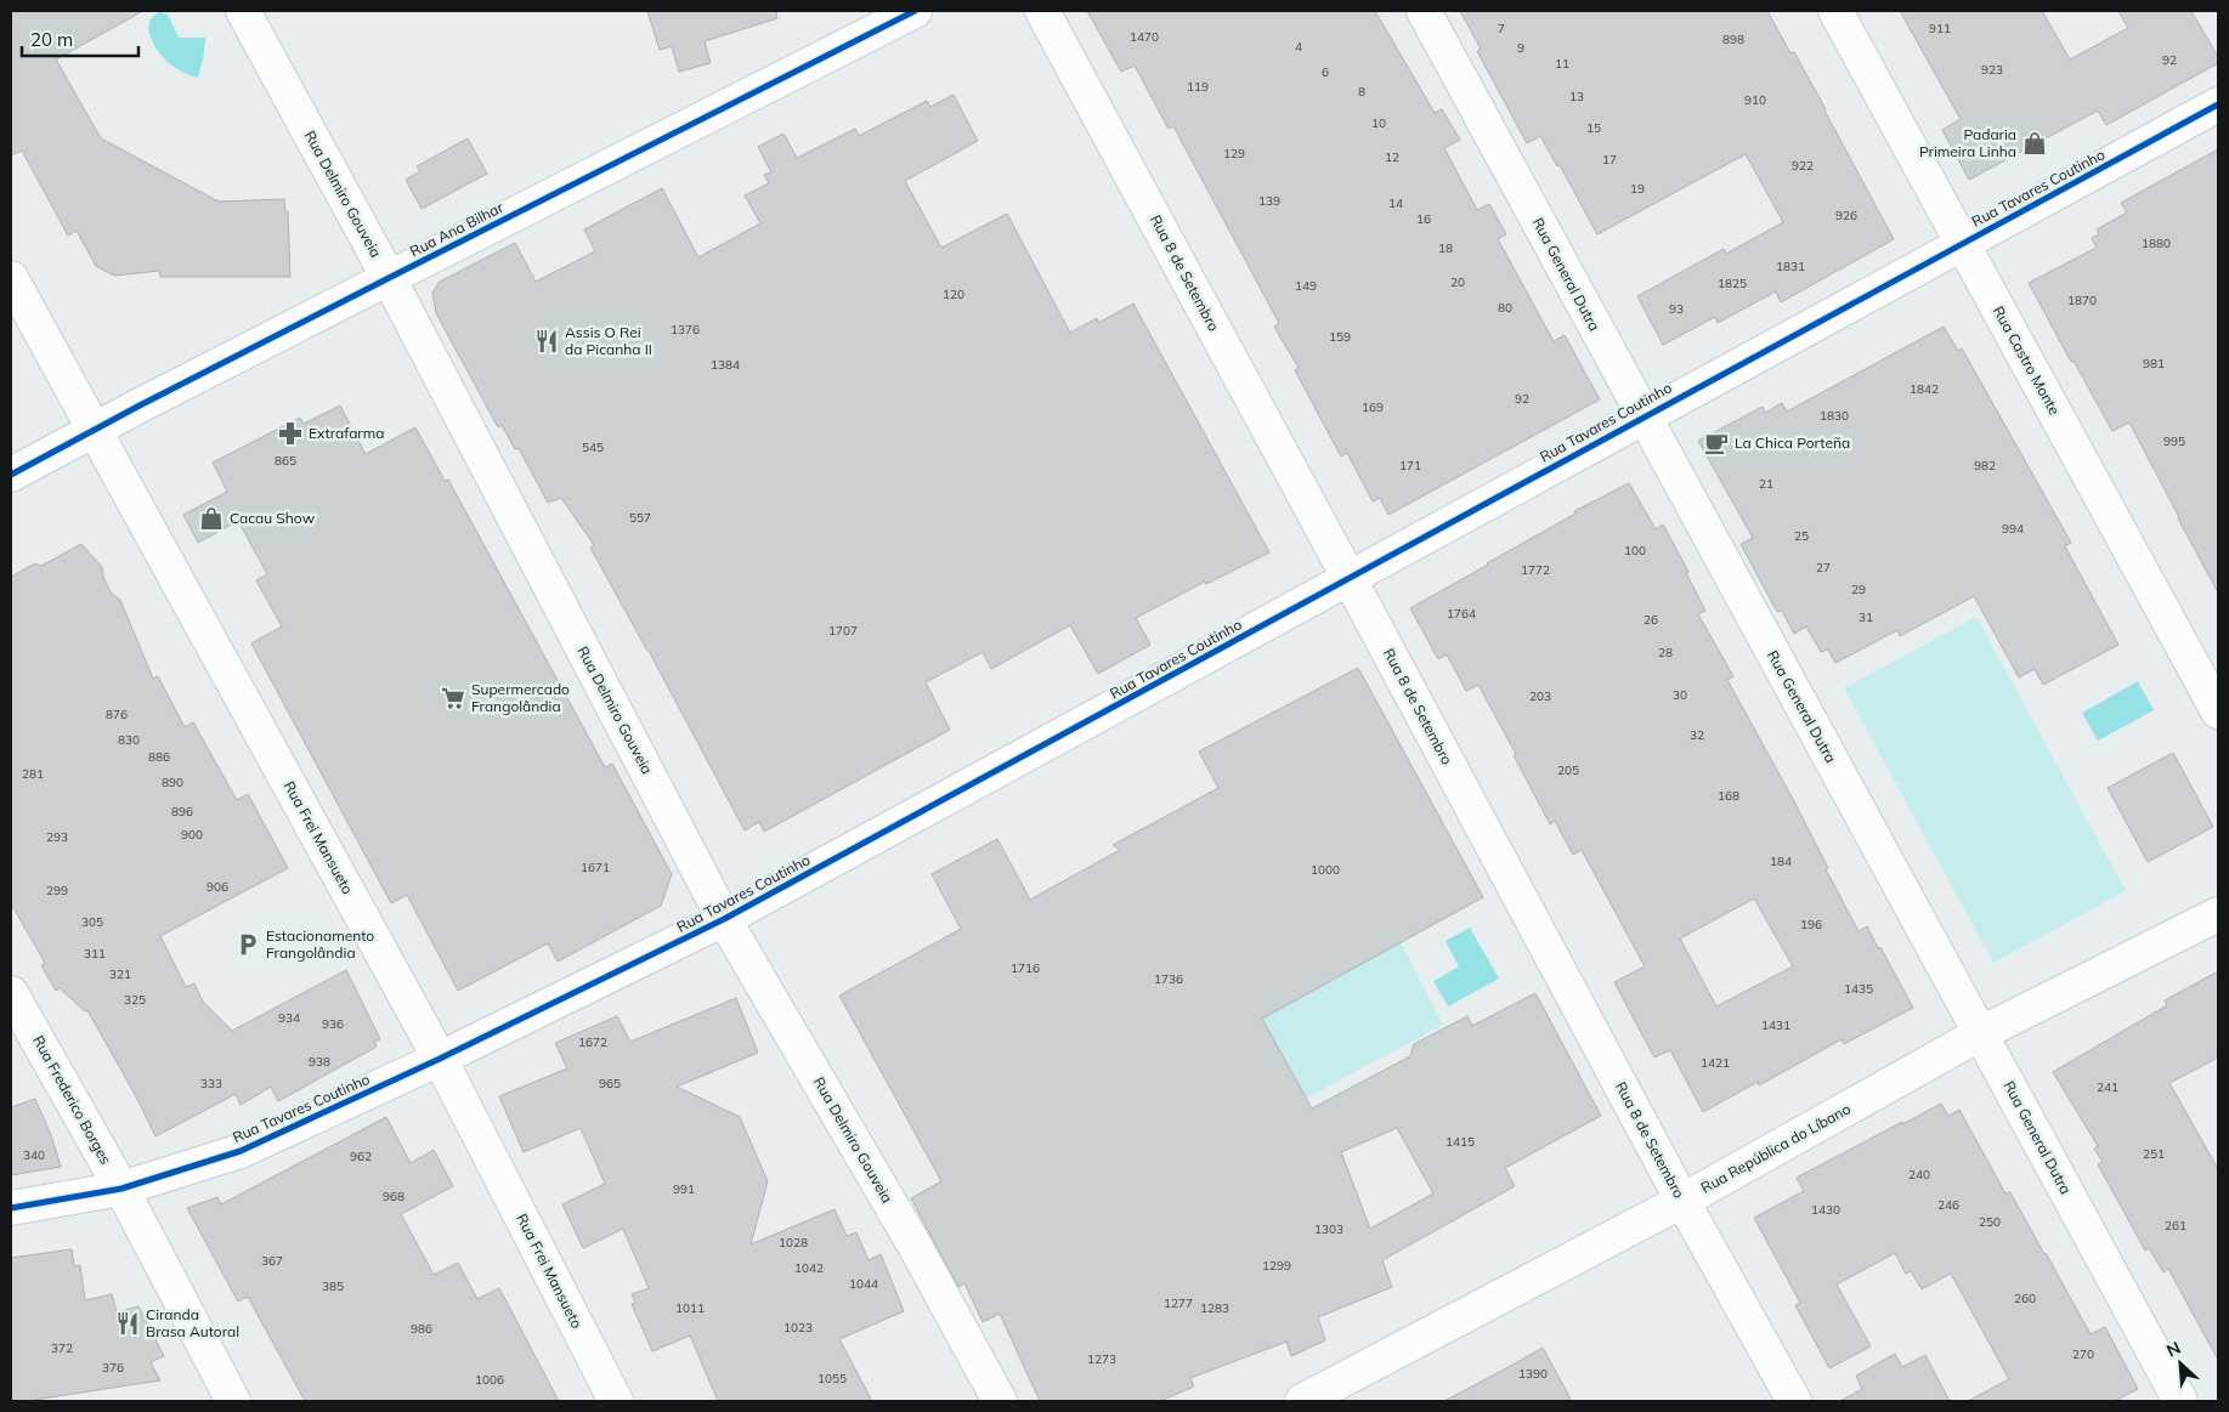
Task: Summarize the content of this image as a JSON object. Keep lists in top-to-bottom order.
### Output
{
  "streets": {
    "street": [
      "Rua Tavares Coutinho",
      "Rua Delmiro Gouveia",
      "Rua Ana Bilhar",
      "Rua 8 de Setembro",
      "Rua General Dutra",
      "Rua Castro Monte",
      "Rua Frei Mansueto",
      "Rua Frederico Borges",
      "Rua República do Líbano"
    ]
  },
  "crossings": [
    ["Rua Tavares Coutinho", "Rua Delmiro Gouveia"],
    ["Rua Tavares Coutinho", "Rua 8 de Setembro"],
    ["Rua Tavares Coutinho", "Rua General Dutra"],
    ["Rua Tavares Coutinho", "Rua Castro Monte"],
    ["Rua Tavares Coutinho", "Rua Frei Mansueto"],
    ["Rua Tavares Coutinho", "Rua Frederico Borges"],
    ["Rua Delmiro Gouveia", "Rua Ana Bilhar"],
    ["Rua Ana Bilhar", "Rua Frei Mansueto"],
    ["Rua 8 de Setembro", "Rua República do Líbano"],
    ["Rua General Dutra", "Rua República do Líbano"]
  ],
  "places": {
    "shop": ["Padaria Primeira Linha", "Cacau Show"],
    "restaurant": ["Assis O Rei da Picanha II", "Ciranda Brasa Autoral"],
    "pharmacy": ["Extrafarma"],
    "cafe": ["La Chica Porteña"],
    "supermarket": ["Supermercado Frangolândia"],
    "parking": ["Estacionamento Frangolândia"]
  },
  "house_numbers": [
    "7",
    "911",
    "1470",
    "898",
    "4",
    "9",
    "92",
    "11",
    "923",
    "6",
    "119",
    "8",
    "13",
    "910",
    "10",
    "15",
    "129",
    "12",
    "17",
    "922",
    "19",
    "139",
    "14",
    "926",
    "16",
    "1880",
    "18",
    "1831",
    "20",
    "1825",
    "149",
    "120",
    "1870",
    "80",
    "93",
    "1376",
    "159",
    "981",
    "1384",
    "1842",
    "92",
    "169",
    "1830",
    "995",
    "545",
    "865",
    "171",
    "982",
    "21",
    "557",
    "994",
    "25",
    "100",
    "27",
    "1772",
    "29",
    "1764",
    "31",
    "26",
    "1707",
    "28",
    "30",
    "203",
    "876",
    "32",
    "830",
    "886",
    "205",
    "281",
    "890",
    "168",
    "896",
    "900",
    "293",
    "184",
    "1671",
    "1000",
    "906",
    "299",
    "305",
    "196",
    "311",
    "1716",
    "321",
    "1736",
    "1435",
    "325",
    "934",
    "936",
    "1431",
    "1672",
    "938",
    "1421",
    "333",
    "965",
    "241",
    "1415",
    "251",
    "340",
    "962",
    "240",
    "991",
    "968",
    "246",
    "1430",
    "250",
    "261",
    "1303",
    "1028",
    "367",
    "1299",
    "1042",
    "1044",
    "385",
    "260",
    "1277",
    "1011",
    "1283",
    "1023",
    "986",
    "372",
    "270",
    "1273",
    "376",
    "1390",
    "1055",
    "1006"
  ],
  "scale_bar": "20 m",
  "north": "top left"
}
